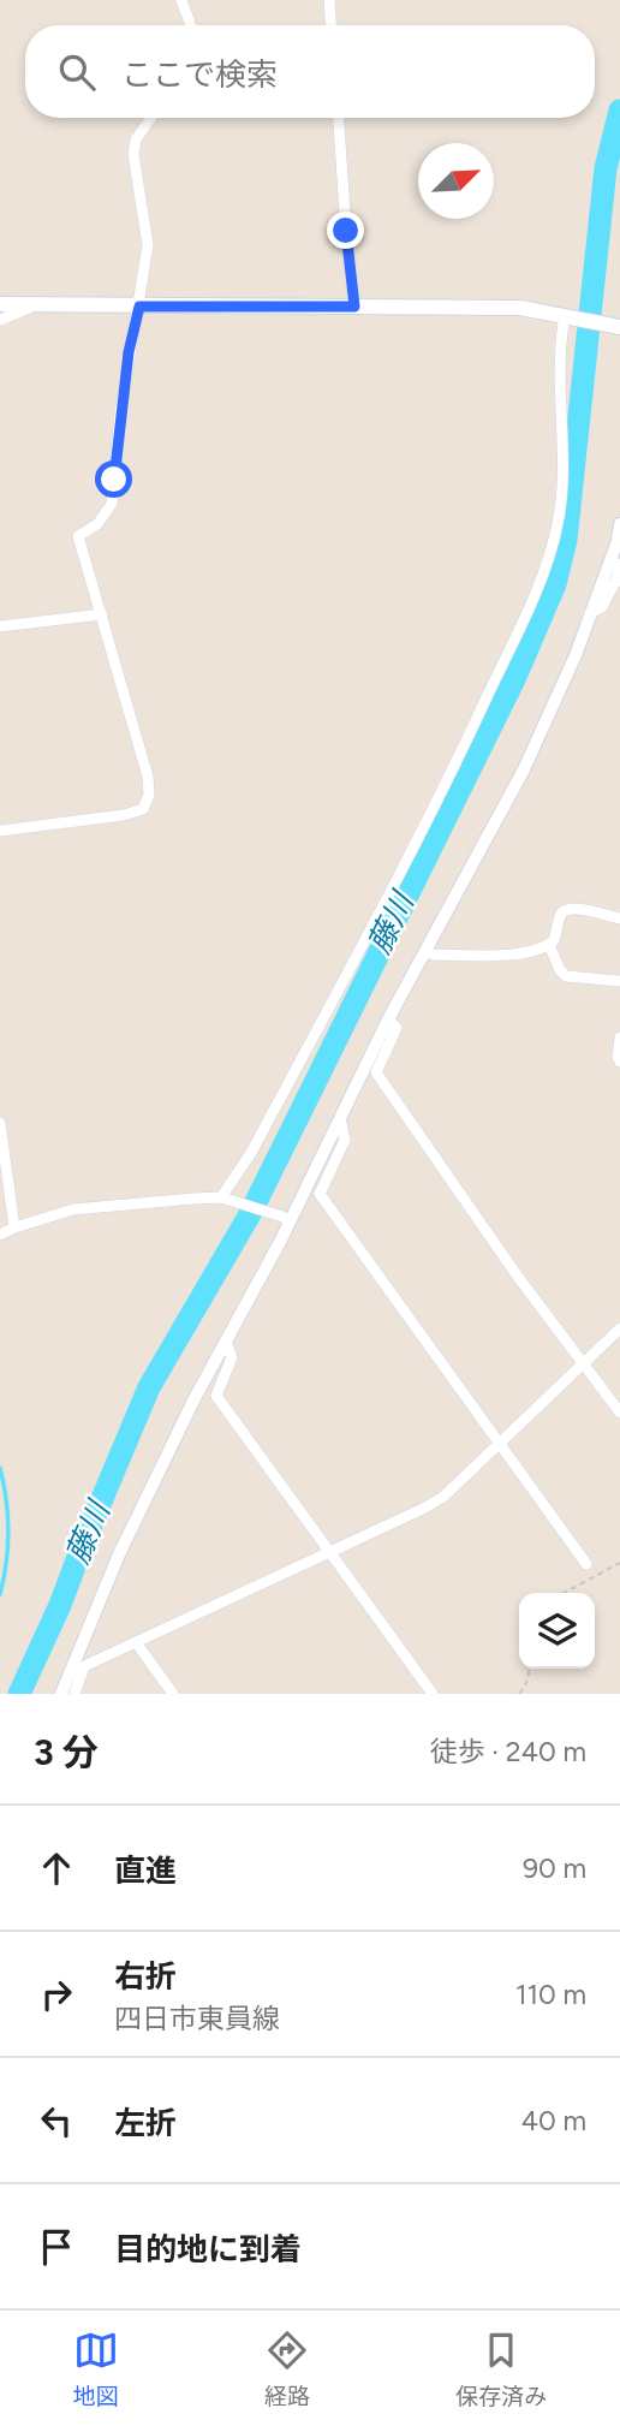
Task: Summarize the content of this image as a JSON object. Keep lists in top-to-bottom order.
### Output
{
  "water": ["藤川"],
  "north": "top right",
  "page": {
    "search": "ここで検索",
    "heading": ["3 分", "徒歩 · 240 m"],
    "list": [
      ["直進", "90 m"],
      ["右折", "四日市東員線", "110 m"],
      ["左折", "40 m"],
      "目的地に到着"
    ],
    "nav": ["地図", "経路", "保存済み"]
  }
}
